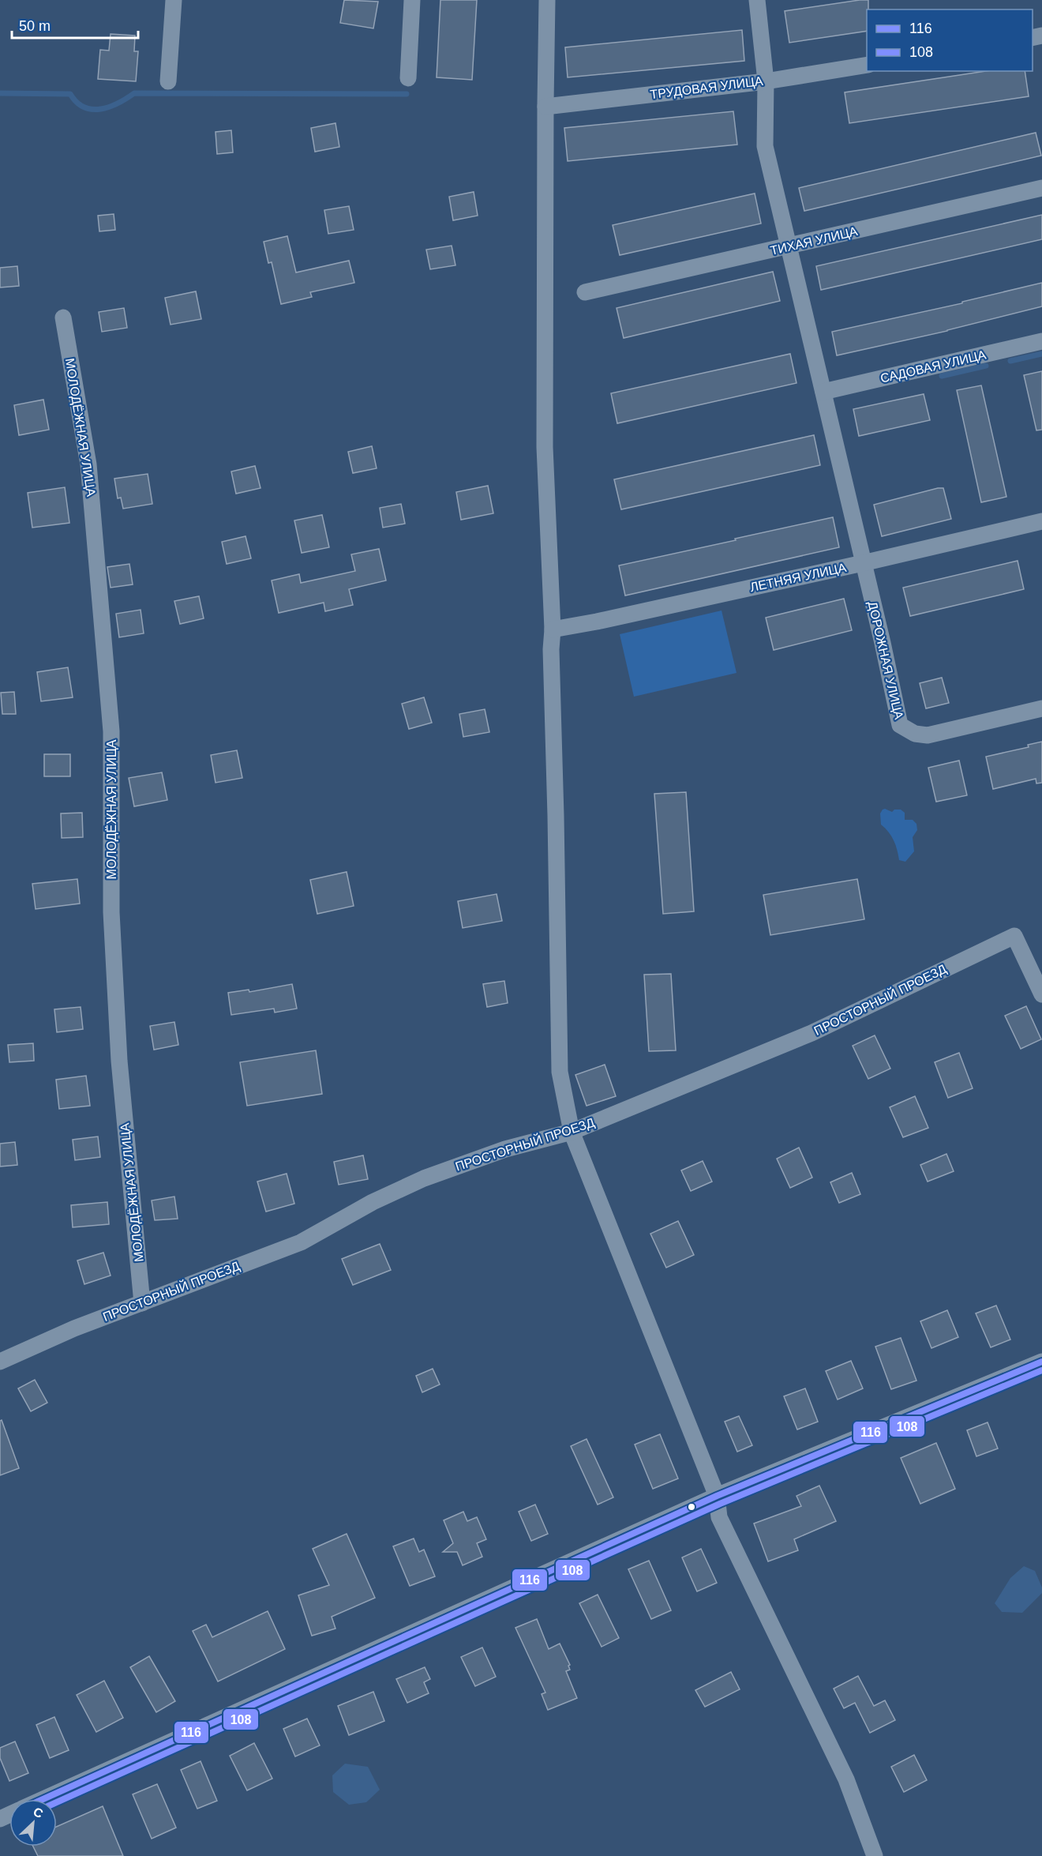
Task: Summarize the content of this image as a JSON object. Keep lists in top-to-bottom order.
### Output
{
  "streets": {
    "street": [
      "ТРУДОВАЯ УЛИЦА",
      "ТИХАЯ УЛИЦА",
      "САДОВАЯ УЛИЦА",
      "МОЛОДЁЖНАЯ УЛИЦА",
      "ЛЕТНЯЯ УЛИЦА",
      "ДОРОЖНАЯ УЛИЦА",
      "ПРОСТОРНЫЙ ПРОЕЗД"
    ]
  },
  "crossings": [
    ["МОЛОДЁЖНАЯ УЛИЦА", "ПРОСТОРНЫЙ ПРОЕЗД"],
    ["ЛЕТНЯЯ УЛИЦА", "ДОРОЖНАЯ УЛИЦА"]
  ],
  "lines": ["transit line 116", "transit line 108"],
  "legend": ["116", "108"],
  "scale_bar": "50 m",
  "north": "top right"
}
